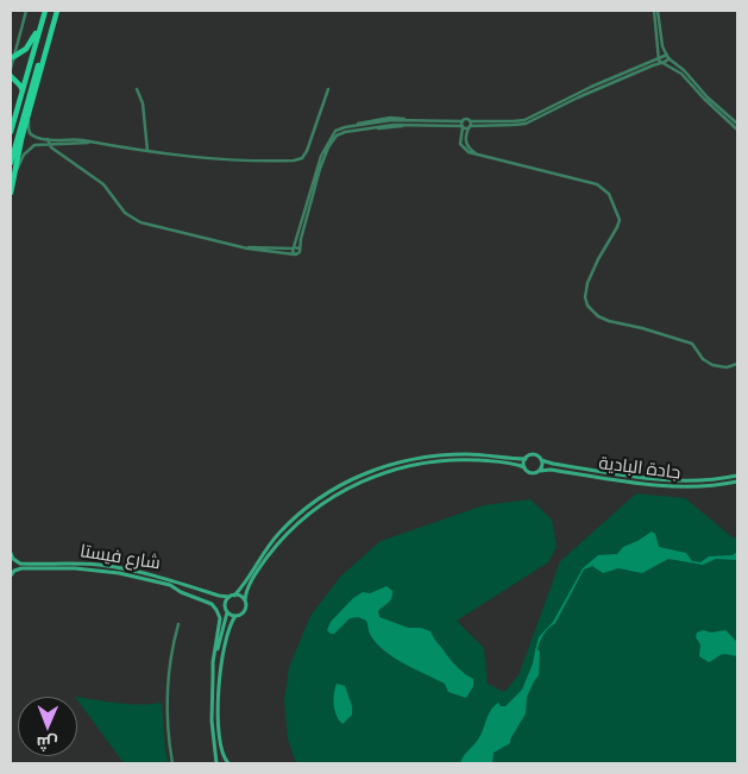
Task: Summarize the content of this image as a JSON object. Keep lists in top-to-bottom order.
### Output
{
  "streets": {
    "street": ["جادة البادية", "شارع فيستا"]
  },
  "north": "bottom"
}
